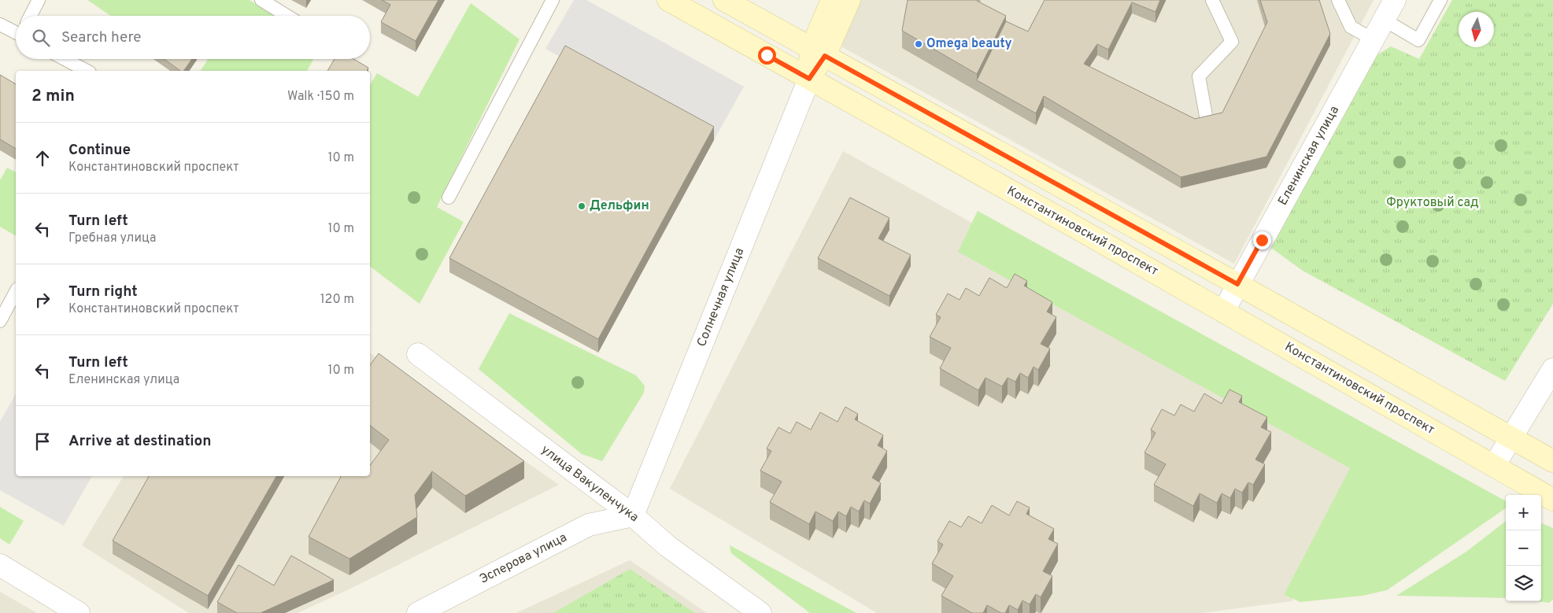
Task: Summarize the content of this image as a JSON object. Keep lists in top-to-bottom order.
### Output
{
  "streets": {
    "street": [
      "Еленинская улица",
      "Константиновский проспект",
      "Солнечная улица",
      "улица Вакуленчука",
      "Эсперова улица"
    ]
  },
  "crossings": [
    ["Еленинская улица", "Константиновский проспект"],
    ["Константиновский проспект", "Солнечная улица"],
    ["Солнечная улица", "улица Вакуленчука"],
    ["Солнечная улица", "Эсперова улица"],
    ["улица Вакуленчука", "Эсперова улица"]
  ],
  "parks": ["Фруктовый сад"],
  "places": ["Omega beauty", "Дельфин"],
  "north": "bottom",
  "page": {
    "search": "Search here",
    "heading": ["2 min", "Walk · 150 m"],
    "list": [
      ["Continue", "Константиновский проспект", "10 m"],
      ["Turn left", "Гребная улица", "10 m"],
      ["Turn right", "Константиновский проспект", "120 m"],
      ["Turn left", "Еленинская улица", "10 m"],
      "Arrive at destination"
    ],
    "map_buttons": ["+", "−"]
  }
}
